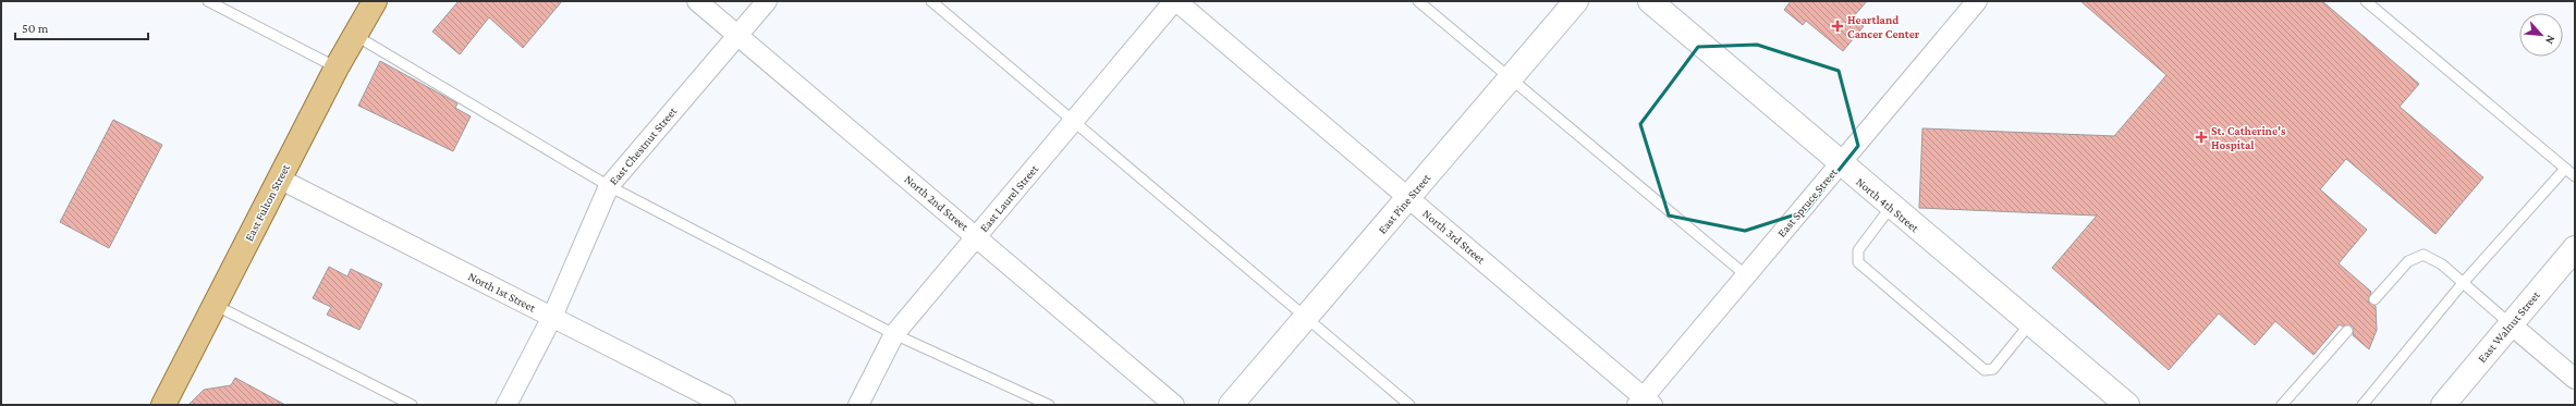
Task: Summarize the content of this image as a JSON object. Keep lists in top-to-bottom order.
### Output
{
  "streets": {
    "main road": [
      "East Fulton Street",
      "East Pine Street",
      "North 4th Street",
      "East Walnut Street"
    ],
    "street": [
      "East Chestnut Street",
      "East Laurel Street",
      "North 2nd Street",
      "East Spruce Street",
      "North 3rd Street",
      "North 1st Street"
    ]
  },
  "crossings": [
    ["East Chestnut Street", "North 2nd Street"],
    ["East Chestnut Street", "North 1st Street"],
    ["East Laurel Street", "North 2nd Street"],
    ["East Laurel Street", "North 3rd Street"],
    ["East Fulton Street", "North 1st Street"],
    ["East Spruce Street", "North 4th Street"],
    ["East Spruce Street", "North 3rd Street"],
    ["East Pine Street", "North 3rd Street"]
  ],
  "places": {
    "health": ["Heartland Cancer Center", "St. Catherine's Hospital"]
  },
  "scale_bar": "50 m",
  "north": "bottom right"
}
